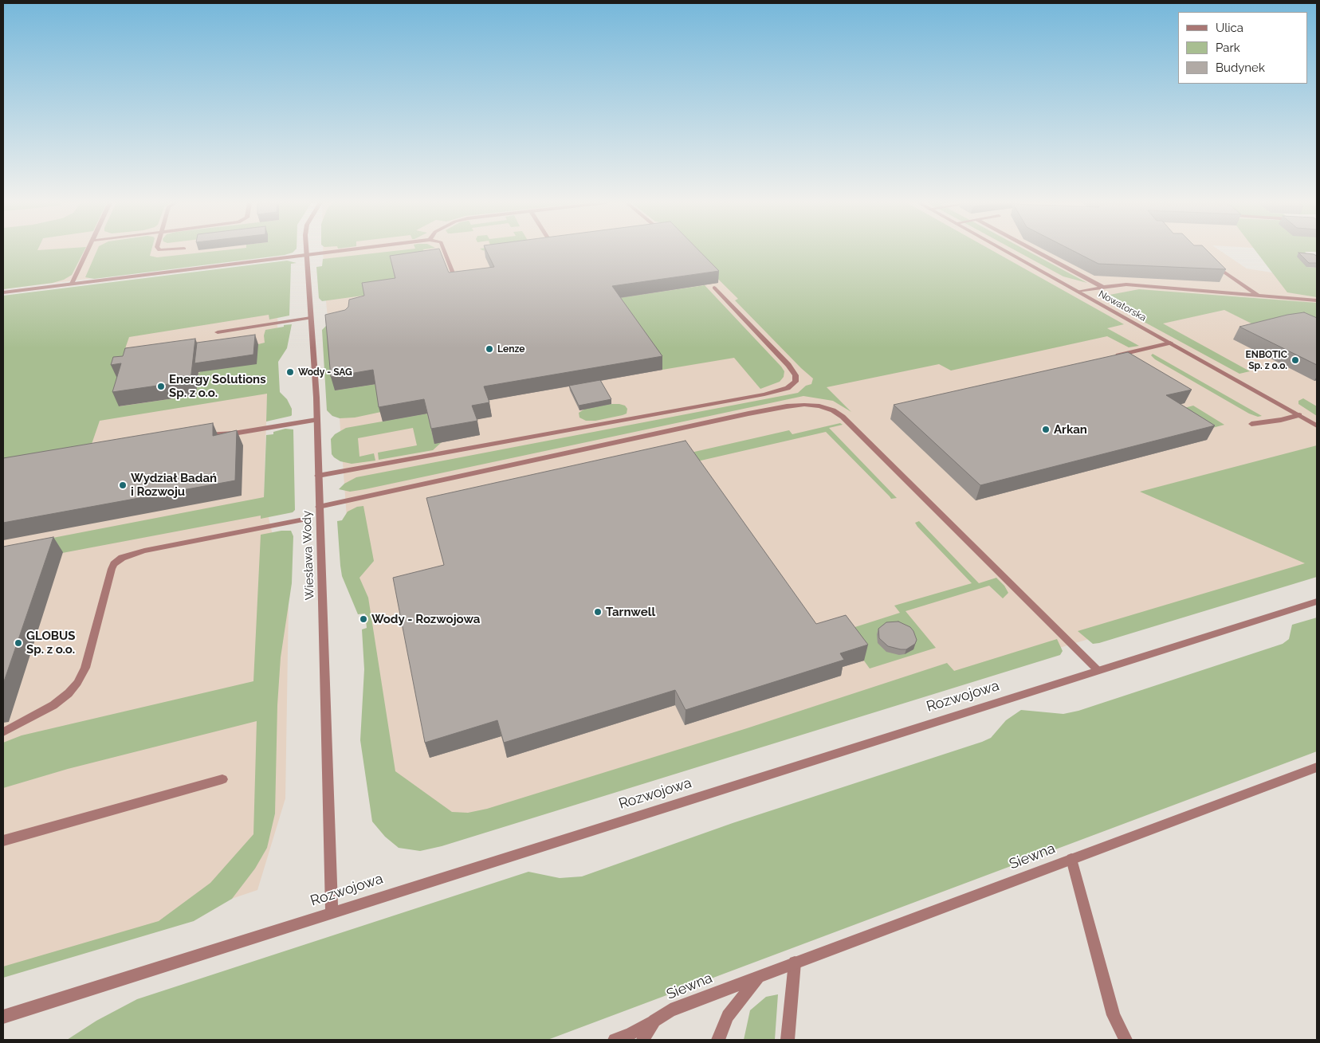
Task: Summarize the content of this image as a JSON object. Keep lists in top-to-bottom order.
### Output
{
  "streets": {
    "street": [
      "Nowatorska",
      "Wiesława Wody",
      "Rozwojowa",
      "Siewna"
    ]
  },
  "crossings": [
    ["Wiesława Wody", "Rozwojowa"]
  ],
  "places": [
    "Lenze",
    "ENBOTIC Sp. z o.o.",
    "Wody - SAG",
    "Energy Solutions Sp. z o.o.",
    "Arkan",
    "Wydział Badań i Rozwoju",
    "Tarnwell",
    "Wody - Rozwojowa",
    "GLOBUS Sp. z o.o."
  ],
  "legend": ["Ulica", "Park", "Budynek"]
}
